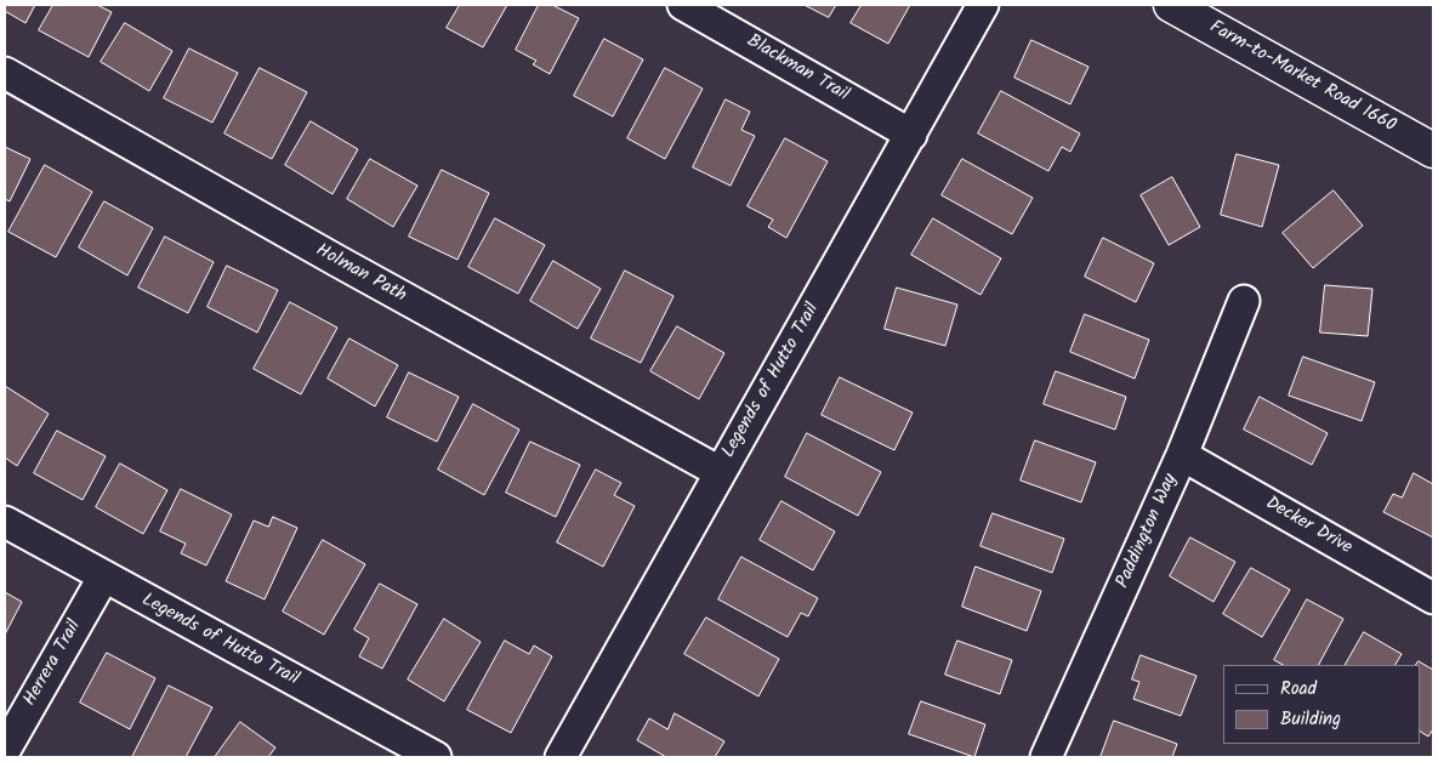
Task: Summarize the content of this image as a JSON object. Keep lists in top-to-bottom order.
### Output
{
  "streets": {
    "main road": ["Farm-to-Market Road 1660"],
    "street": [
      "Blackman Trail",
      "Holman Path",
      "Legends of Hutto Trail",
      "Decker Drive",
      "Paddington Way",
      "Herrera Trail"
    ]
  },
  "crossings": [
    ["Blackman Trail", "Legends of Hutto Trail"],
    ["Holman Path", "Legends of Hutto Trail"],
    ["Legends of Hutto Trail", "Herrera Trail"],
    ["Decker Drive", "Paddington Way"]
  ],
  "legend": ["Road", "Building"]
}
